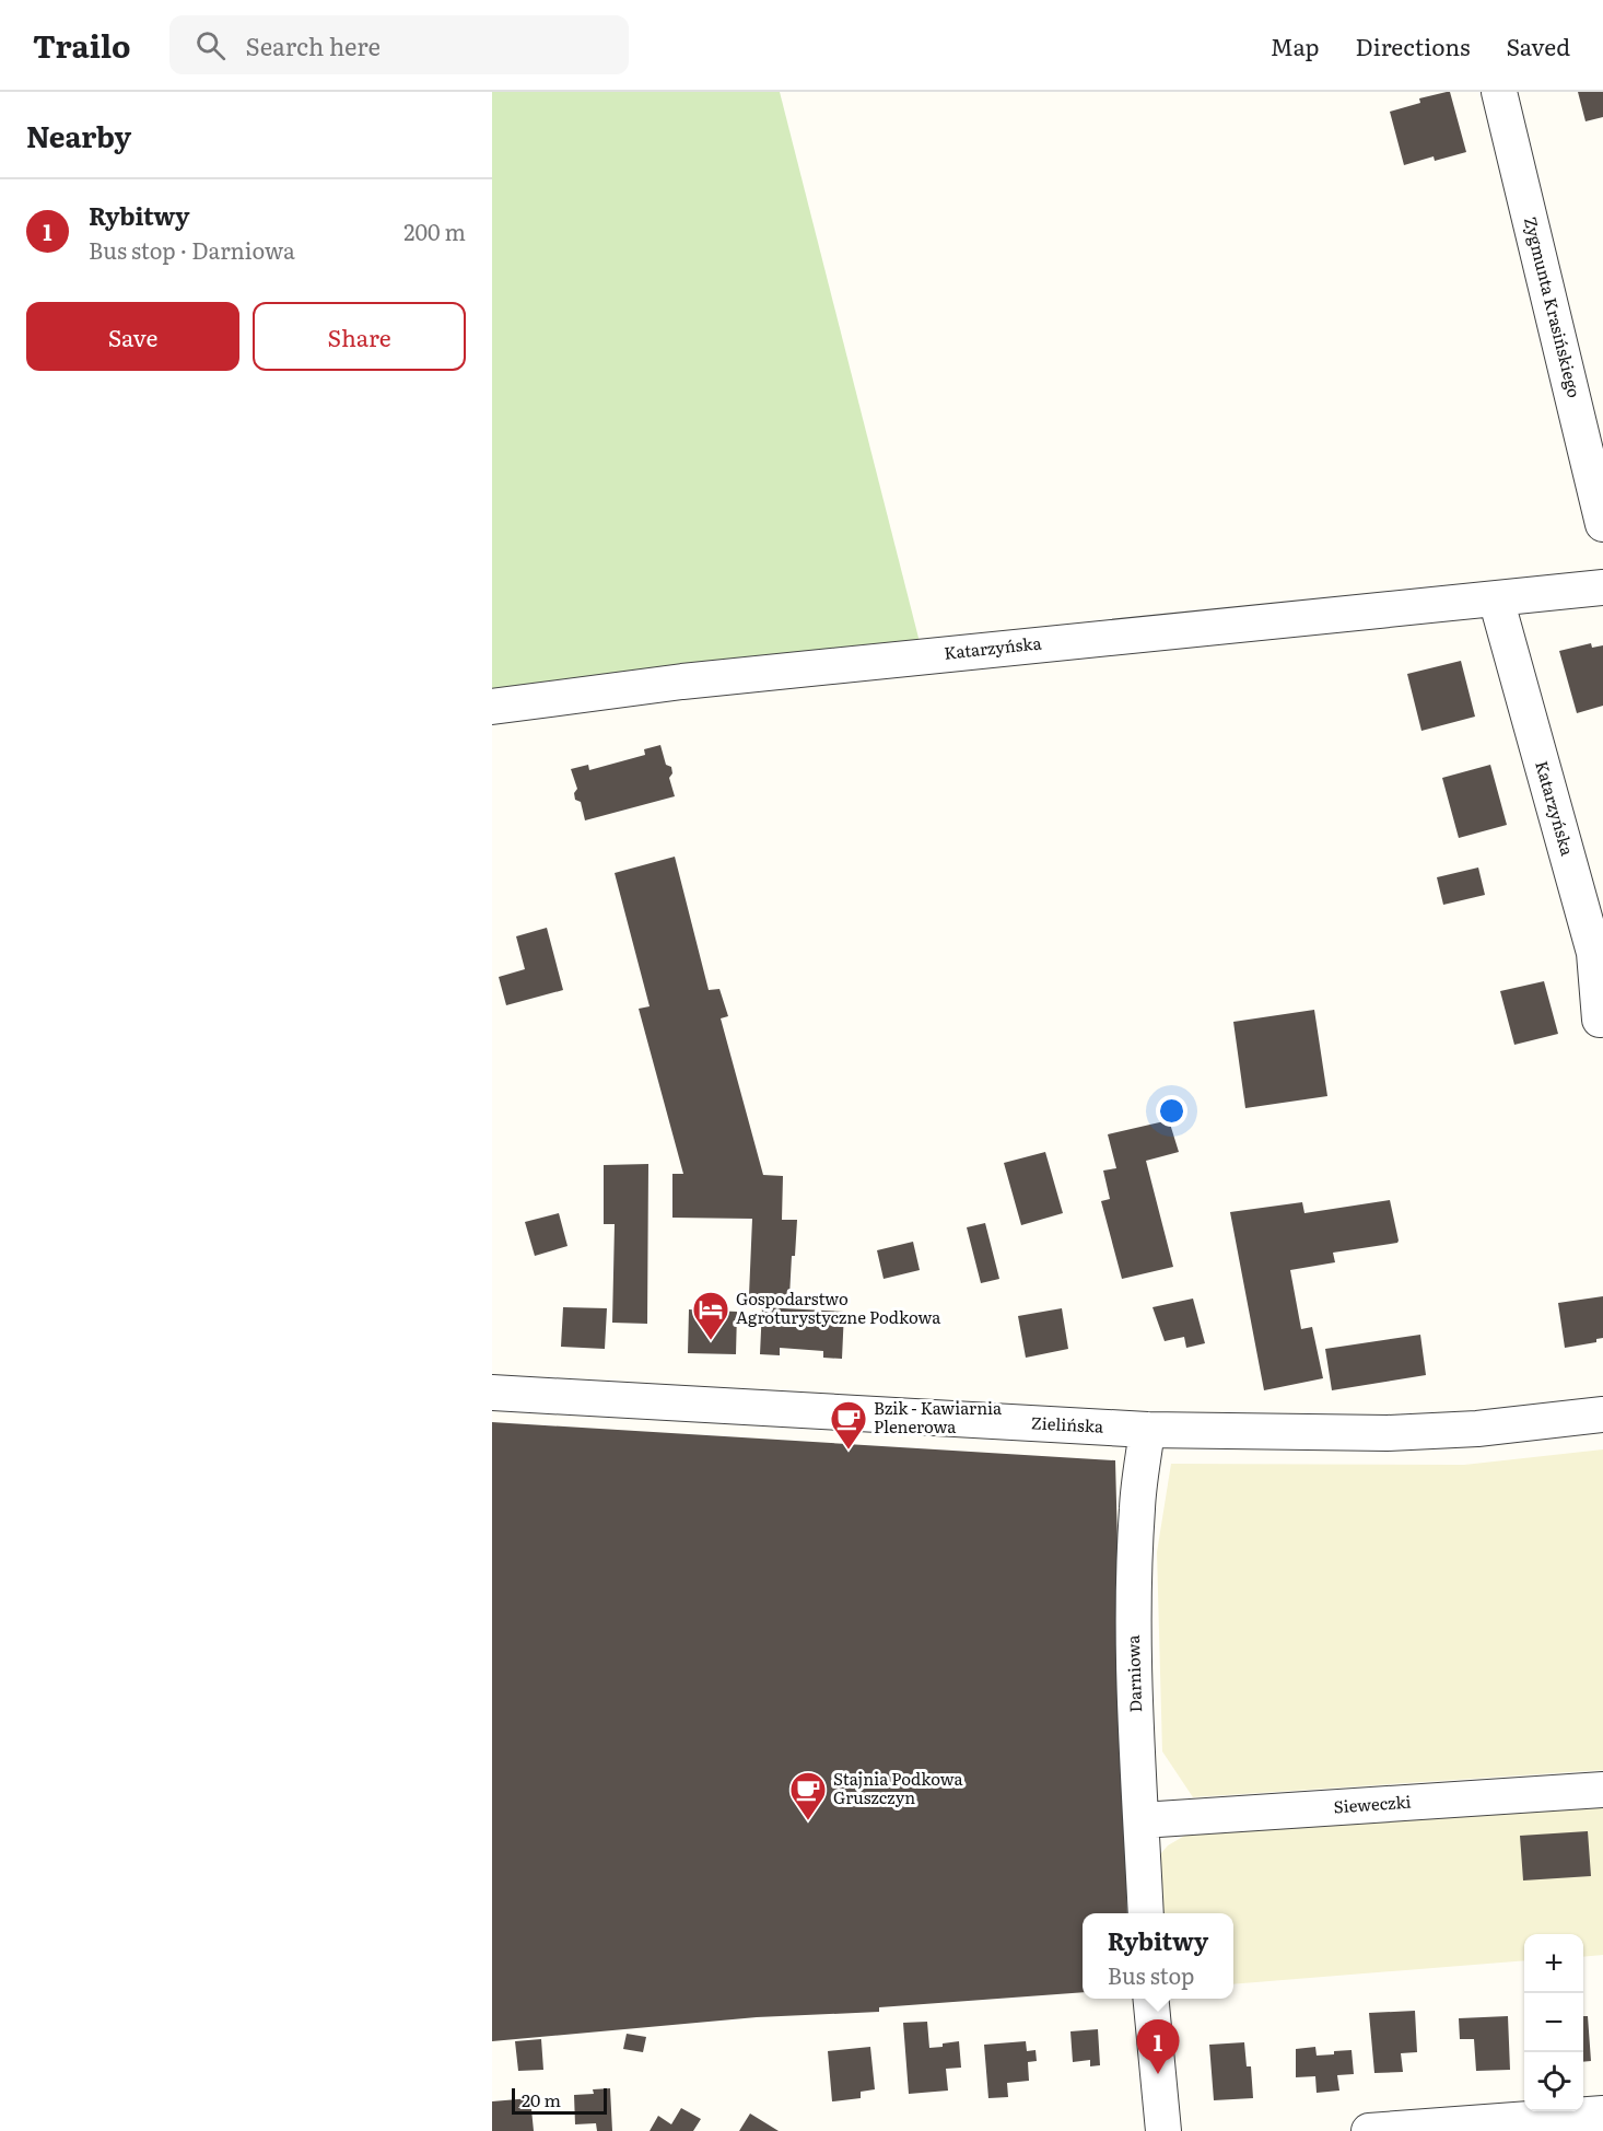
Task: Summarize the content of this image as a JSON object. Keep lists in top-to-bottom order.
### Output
{
  "streets": {
    "street": [
      "Zygmunta Krasińskiego",
      "Katarzyńska",
      "Zielińska",
      "Darniowa",
      "Sieweczki"
    ]
  },
  "crossings": [
    ["Zielińska", "Darniowa"],
    ["Darniowa", "Sieweczki"]
  ],
  "places": {
    "hotel": ["Gospodarstwo Agroturystyczne Podkowa"],
    "cafe": ["Bzik - Kawiarnia Plenerowa", "Stajnia Podkowa Gruszczyn"]
  },
  "scale_bar": "20 m",
  "page": {
    "header": "Trailo",
    "search": "Search here",
    "nav": ["Map", "Directions", "Saved"],
    "heading": "Nearby",
    "list": [
      {
        "mark": "1",
        "name": "Rybitwy",
        "note": "Bus stop · Darniowa",
        "value": "200 m"
      }
    ],
    "buttons": ["Save", "Share"],
    "popup": ["Rybitwy", "Bus stop"],
    "map_buttons": ["+", "−"],
    "pins": "1",
    "scale": "20 m"
  }
}
